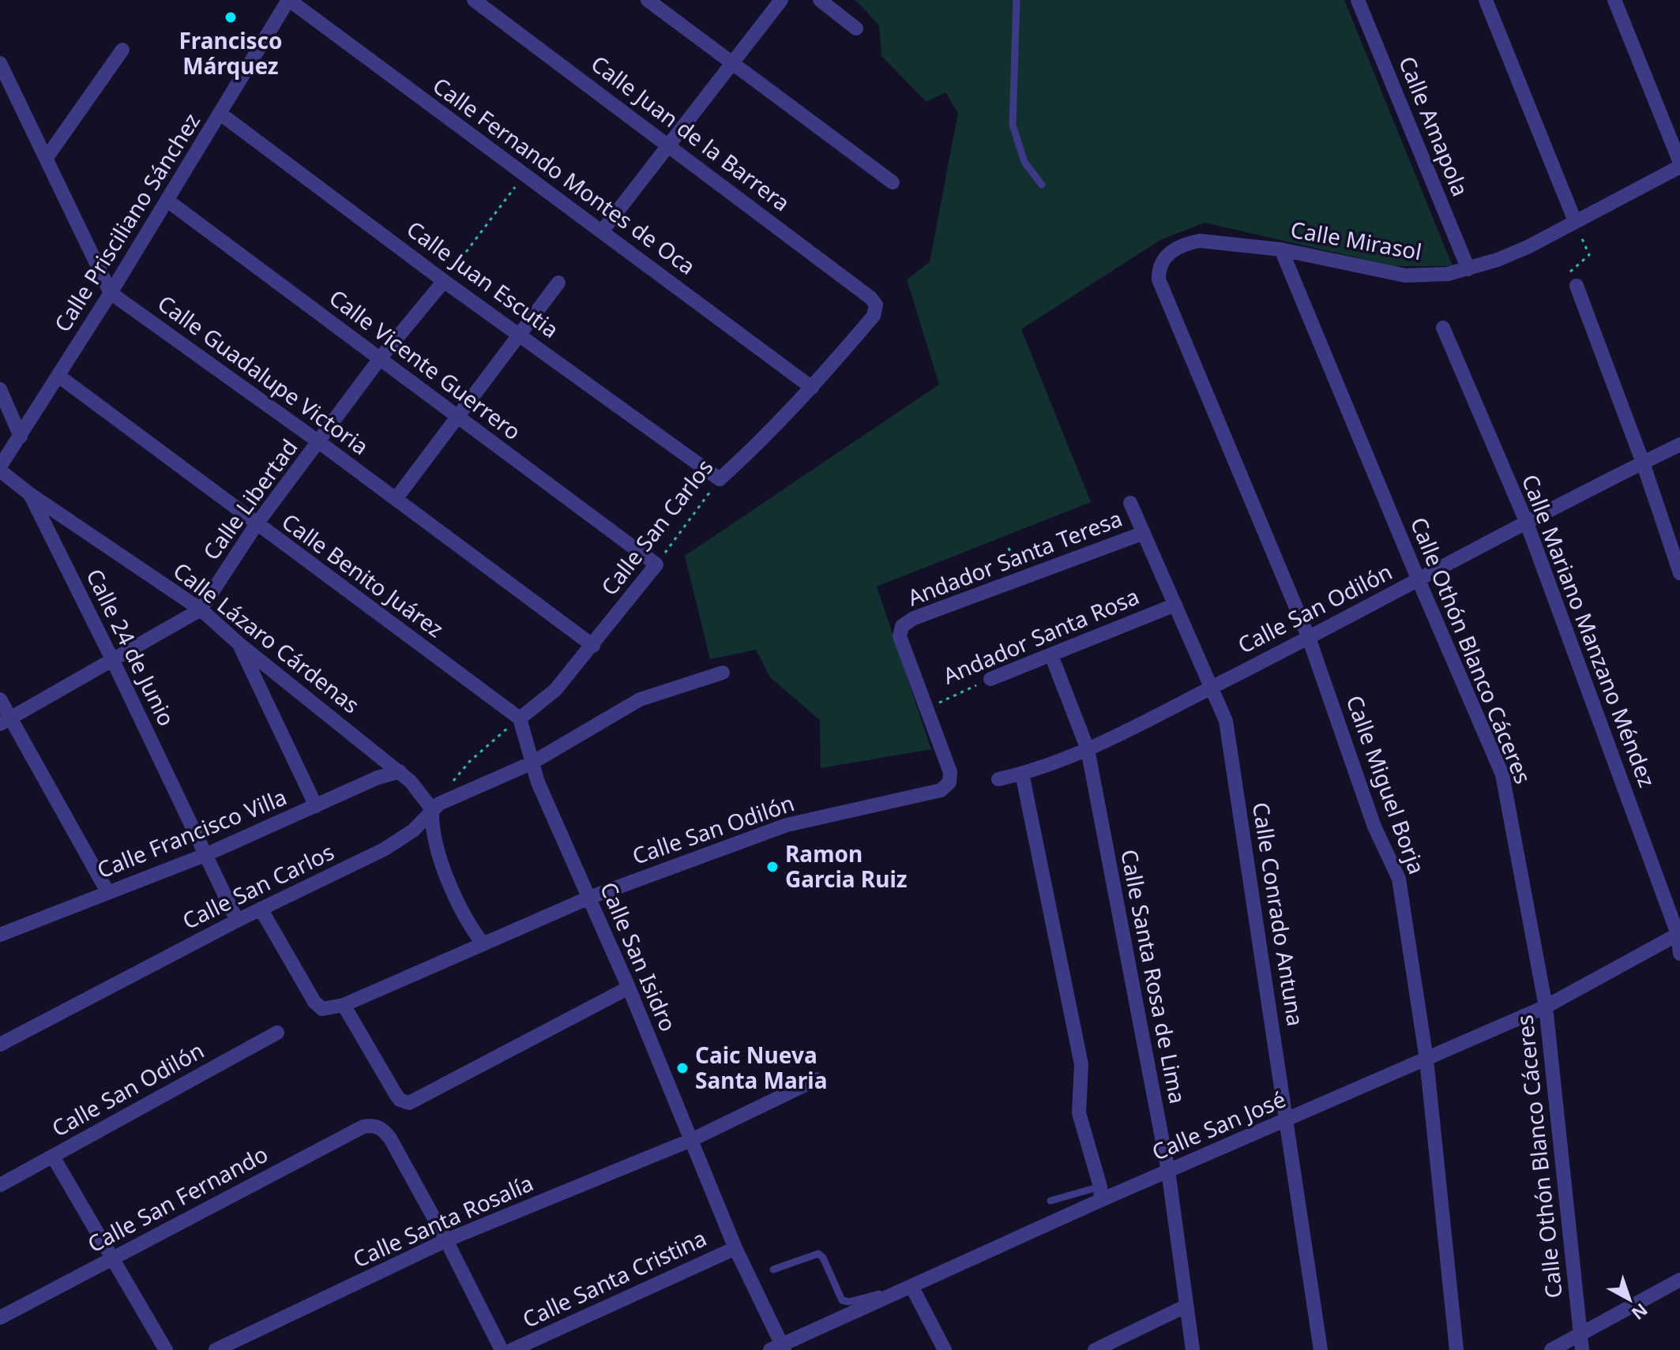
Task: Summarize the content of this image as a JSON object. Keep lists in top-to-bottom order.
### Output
{
  "streets": {
    "street": [
      "Calle Amapola",
      "Calle Juan de la Barrera",
      "Calle Fernando Montes de Oca",
      "Calle Prisciliano Sánchez",
      "Calle Mirasol",
      "Calle Juan Escutia",
      "Calle Vicente Guerrero",
      "Calle Guadalupe Victoria",
      "Calle Libertad",
      "Calle San Carlos",
      "Andador Santa Teresa",
      "Calle Benito Juárez",
      "Calle San Odilón",
      "Calle Mariano Manzano Méndez",
      "Andador Santa Rosa",
      "Calle Lázaro Cárdenas",
      "Calle 24 de Junio",
      "Calle Othón Blanco Cáceres",
      "Calle Miguel Borja",
      "Calle Francisco Villa",
      "Calle Conrado Antuna",
      "Calle San Isidro",
      "Calle Santa Rosa de Lima",
      "Calle San José",
      "Calle San Fernando",
      "Calle Santa Rosalía",
      "Calle Santa Cristina"
    ]
  },
  "crossings": [
    ["Calle Amapola", "Calle Mirasol"],
    ["Calle Juan de la Barrera", "Calle San Carlos"],
    ["Calle Fernando Montes de Oca", "Calle Prisciliano Sánchez"],
    ["Calle Fernando Montes de Oca", "Calle San Carlos"],
    ["Calle Prisciliano Sánchez", "Calle Juan Escutia"],
    ["Calle Prisciliano Sánchez", "Calle Vicente Guerrero"],
    ["Calle Prisciliano Sánchez", "Calle Guadalupe Victoria"],
    ["Calle Prisciliano Sánchez", "Calle Benito Juárez"],
    ["Calle Prisciliano Sánchez", "Calle 24 de Junio"],
    ["Calle Mirasol", "Calle Othón Blanco Cáceres"],
    ["Calle Mirasol", "Calle Miguel Borja"],
    ["Calle Juan Escutia", "Calle Libertad"],
    ["Calle Juan Escutia", "Calle San Carlos"],
    ["Calle Vicente Guerrero", "Calle Libertad"],
    ["Calle Vicente Guerrero", "Calle San Carlos"],
    ["Calle Guadalupe Victoria", "Calle Libertad"],
    ["Calle Guadalupe Victoria", "Calle San Carlos"],
    ["Calle Libertad", "Calle Benito Juárez"],
    ["Calle Libertad", "Calle Lázaro Cárdenas"],
    ["Calle Libertad", "Calle 24 de Junio"],
    ["Calle San Carlos", "Calle Benito Juárez"],
    ["Calle San Carlos", "Calle San Odilón"],
    ["Calle San Carlos", "Calle Lázaro Cárdenas"],
    ["Calle San Carlos", "Calle 24 de Junio"],
    ["Calle San Carlos", "Calle San Isidro"],
    ["Andador Santa Teresa", "Calle San Odilón"],
    ["Andador Santa Teresa", "Andador Santa Rosa"],
    ["Andador Santa Teresa", "Calle Conrado Antuna"],
    ["Calle Benito Juárez", "Calle San Isidro"],
    ["Calle San Odilón", "Calle Mariano Manzano Méndez"],
    ["Calle San Odilón", "Andador Santa Rosa"],
    ["Calle San Odilón", "Calle Othón Blanco Cáceres"],
    ["Calle San Odilón", "Calle Miguel Borja"],
    ["Calle San Odilón", "Calle Conrado Antuna"],
    ["Calle San Odilón", "Calle San Isidro"],
    ["Calle San Odilón", "Calle Santa Rosa de Lima"],
    ["Calle Mariano Manzano Méndez", "Calle San José"],
    ["Andador Santa Rosa", "Calle Conrado Antuna"],
    ["Andador Santa Rosa", "Calle Santa Rosa de Lima"],
    ["Calle Lázaro Cárdenas", "Calle 24 de Junio"],
    ["Calle Lázaro Cárdenas", "Calle Francisco Villa"],
    ["Calle 24 de Junio", "Calle Francisco Villa"],
    ["Calle Othón Blanco Cáceres", "Calle San José"],
    ["Calle Miguel Borja", "Calle San José"],
    ["Calle Conrado Antuna", "Calle San José"],
    ["Calle San Isidro", "Calle San José"],
    ["Calle San Isidro", "Calle Santa Rosalía"],
    ["Calle San Isidro", "Calle Santa Cristina"],
    ["Calle Santa Rosa de Lima", "Calle San José"],
    ["Calle San Fernando", "Calle Santa Rosalía"]
  ],
  "places": ["Francisco Márquez", "Ramon Garcia Ruiz", "Caic Nueva Santa Maria"],
  "north": "bottom right"
}
